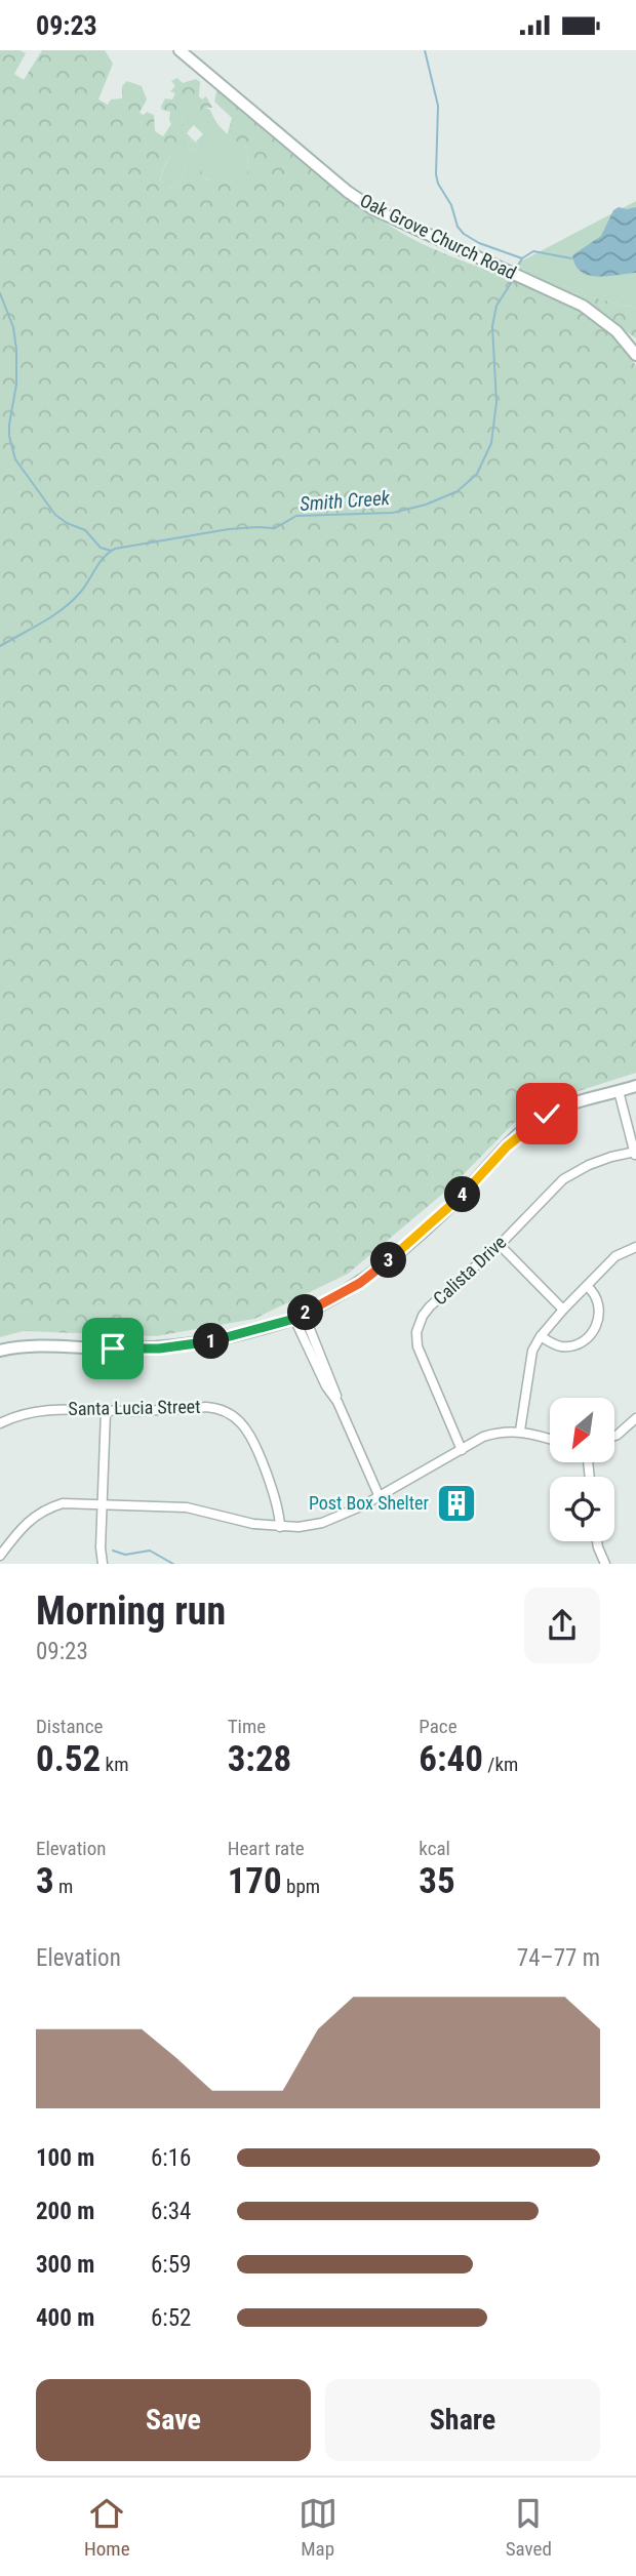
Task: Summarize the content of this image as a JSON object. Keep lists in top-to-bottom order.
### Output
{
  "streets": {
    "main road": ["Oak Grove Church Road"],
    "street": ["Calista Drive", "Santa Lucia Street"]
  },
  "water": ["Smith Creek"],
  "places": {
    "building": ["Post Box Shelter"]
  },
  "north": "bottom left",
  "page": {
    "status": "09:23",
    "pins": [
      "4",
      "3",
      "2",
      "1"
    ],
    "heading": ["Morning run", "09:23"],
    "stats": [
      ["Distance", "0.52 km"],
      ["Time", "3:28"],
      ["Pace", "6:40 /km"],
      ["Elevation", "3 m"],
      ["Heart rate", "170 bpm"],
      ["kcal", "35"]
    ],
    "chart": ["Elevation", "74–77 m"],
    "list": [
      {
        "name": "100 m",
        "note": "6:16"
      },
      {
        "name": "200 m",
        "note": "6:34"
      },
      {
        "name": "300 m",
        "note": "6:59"
      },
      {
        "name": "400 m",
        "note": "6:52"
      }
    ],
    "buttons": ["Save", "Share"],
    "tabs": ["Home", "Map", "Saved"]
  }
}
